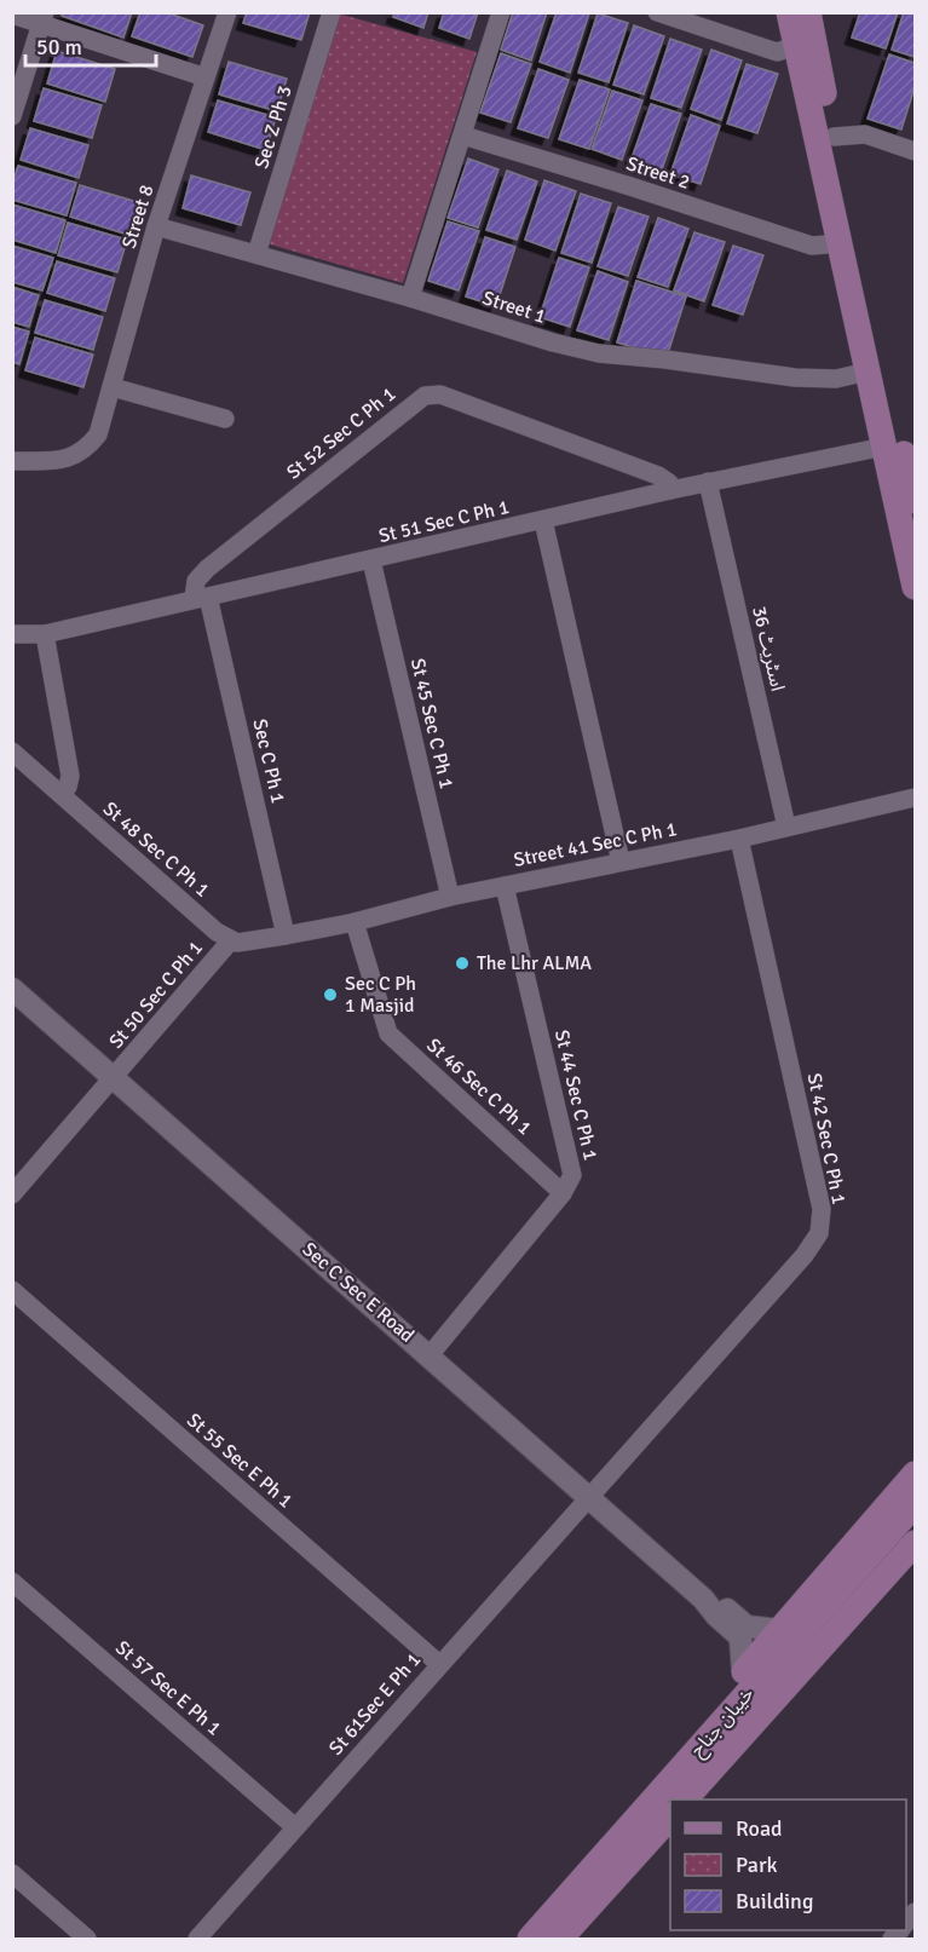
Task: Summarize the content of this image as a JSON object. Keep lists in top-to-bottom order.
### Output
{
  "streets": {
    "main road": ["خیبان جناح"],
    "street": [
      "Sec Z Ph 3",
      "Street 2",
      "Street 8",
      "Street 1",
      "St 52 Sec C Ph 1",
      "St 51 Sec C Ph 1",
      "اسٹریٹ 36",
      "St 45 Sec C Ph 1",
      "Sec C Ph 1",
      "Street 41 Sec C Ph 1",
      "St 48 Sec C Ph 1",
      "St 50 Sec C Ph 1",
      "St 46 Sec C Ph 1",
      "St 44 Sec C Ph 1",
      "St 42 Sec C Ph 1",
      "Sec C Sec E Road",
      "St 55 Sec E Ph 1",
      "St 57 Sec E Ph 1",
      "St 61Sec E Ph 1"
    ]
  },
  "crossings": [
    ["Sec Z Ph 3", "Street 1"],
    ["Street 8", "Street 1"],
    ["St 52 Sec C Ph 1", "St 51 Sec C Ph 1"],
    ["St 52 Sec C Ph 1", "Sec C Ph 1"],
    ["St 51 Sec C Ph 1", "اسٹریٹ 36"],
    ["St 51 Sec C Ph 1", "St 45 Sec C Ph 1"],
    ["St 51 Sec C Ph 1", "Sec C Ph 1"],
    ["اسٹریٹ 36", "Street 41 Sec C Ph 1"],
    ["St 45 Sec C Ph 1", "Street 41 Sec C Ph 1"],
    ["Sec C Ph 1", "Street 41 Sec C Ph 1"],
    ["Street 41 Sec C Ph 1", "St 46 Sec C Ph 1"],
    ["Street 41 Sec C Ph 1", "St 44 Sec C Ph 1"],
    ["Street 41 Sec C Ph 1", "St 42 Sec C Ph 1"],
    ["St 48 Sec C Ph 1", "St 50 Sec C Ph 1"],
    ["St 50 Sec C Ph 1", "Sec C Sec E Road"],
    ["St 46 Sec C Ph 1", "St 44 Sec C Ph 1"],
    ["St 44 Sec C Ph 1", "Sec C Sec E Road"],
    ["St 42 Sec C Ph 1", "Sec C Sec E Road"],
    ["St 42 Sec C Ph 1", "St 61Sec E Ph 1"],
    ["Sec C Sec E Road", "St 61Sec E Ph 1"],
    ["St 55 Sec E Ph 1", "St 61Sec E Ph 1"],
    ["St 57 Sec E Ph 1", "St 61Sec E Ph 1"]
  ],
  "places": ["The Lhr ALMA", "Sec C Ph 1 Masjid"],
  "legend": ["Road", "Park", "Building"],
  "scale_bar": "50 m"
}
